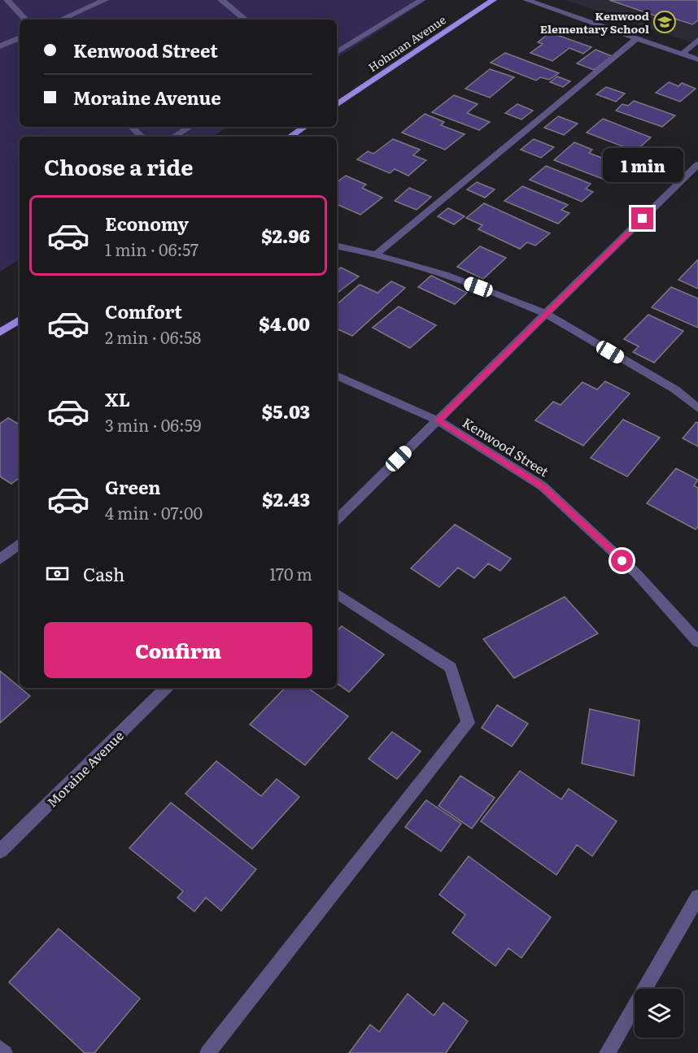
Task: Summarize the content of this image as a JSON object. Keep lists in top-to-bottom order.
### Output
{
  "streets": {
    "main road": ["Hohman Avenue"],
    "street": ["Kenwood Street", "Moraine Avenue"]
  },
  "places": {
    "school or university": ["Kenwood Elementary School"]
  },
  "page": {
    "banner": ["Kenwood Street", "Moraine Avenue"],
    "heading": "Choose a ride",
    "bubble": "1 min",
    "list": [
      {
        "name": "Economy",
        "note": "1 min · 06:57",
        "value": "$2.96"
      },
      {
        "name": "Comfort",
        "note": "2 min · 06:58",
        "value": "$4.00"
      },
      {
        "name": "XL",
        "note": "3 min · 06:59",
        "value": "$5.03"
      },
      {
        "name": "Green",
        "note": "4 min · 07:00",
        "value": "$2.43"
      }
    ],
    "pay": ["Cash", "170 m"],
    "buttons": "Confirm"
  }
}
